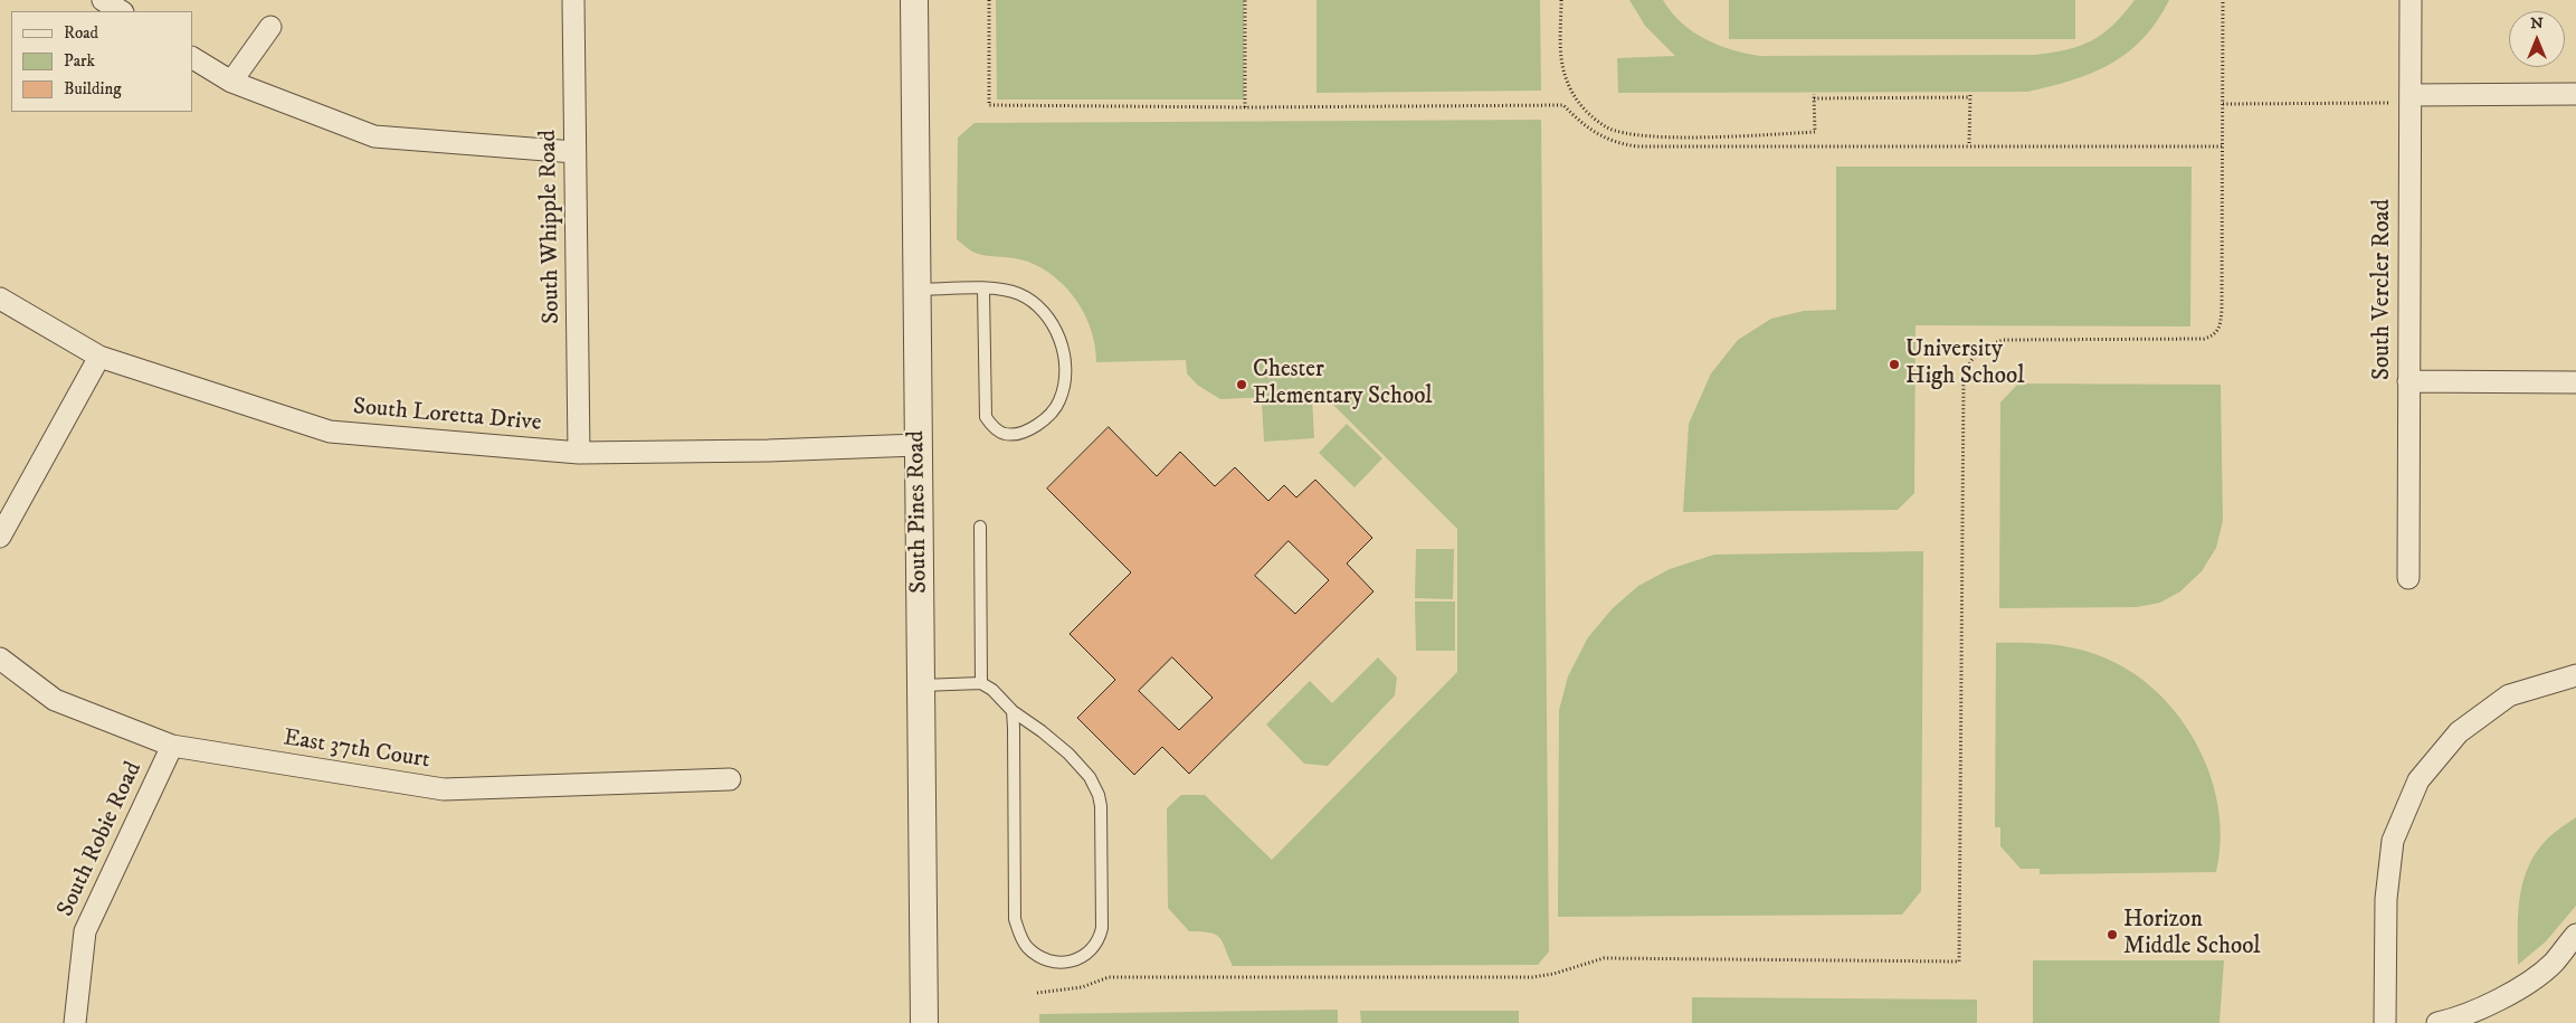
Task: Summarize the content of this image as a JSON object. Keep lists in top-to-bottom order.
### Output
{
  "streets": {
    "street": [
      "South Whipple Road",
      "South Vercler Road",
      "South Loretta Drive",
      "South Pines Road",
      "East 37th Court",
      "South Robie Road"
    ]
  },
  "crossings": [
    ["South Whipple Road", "South Loretta Drive"],
    ["South Loretta Drive", "South Pines Road"],
    ["East 37th Court", "South Robie Road"]
  ],
  "places": ["University High School", "Chester Elementary School", "Horizon Middle School"],
  "legend": ["Road", "Park", "Building"],
  "north": "top"
}
